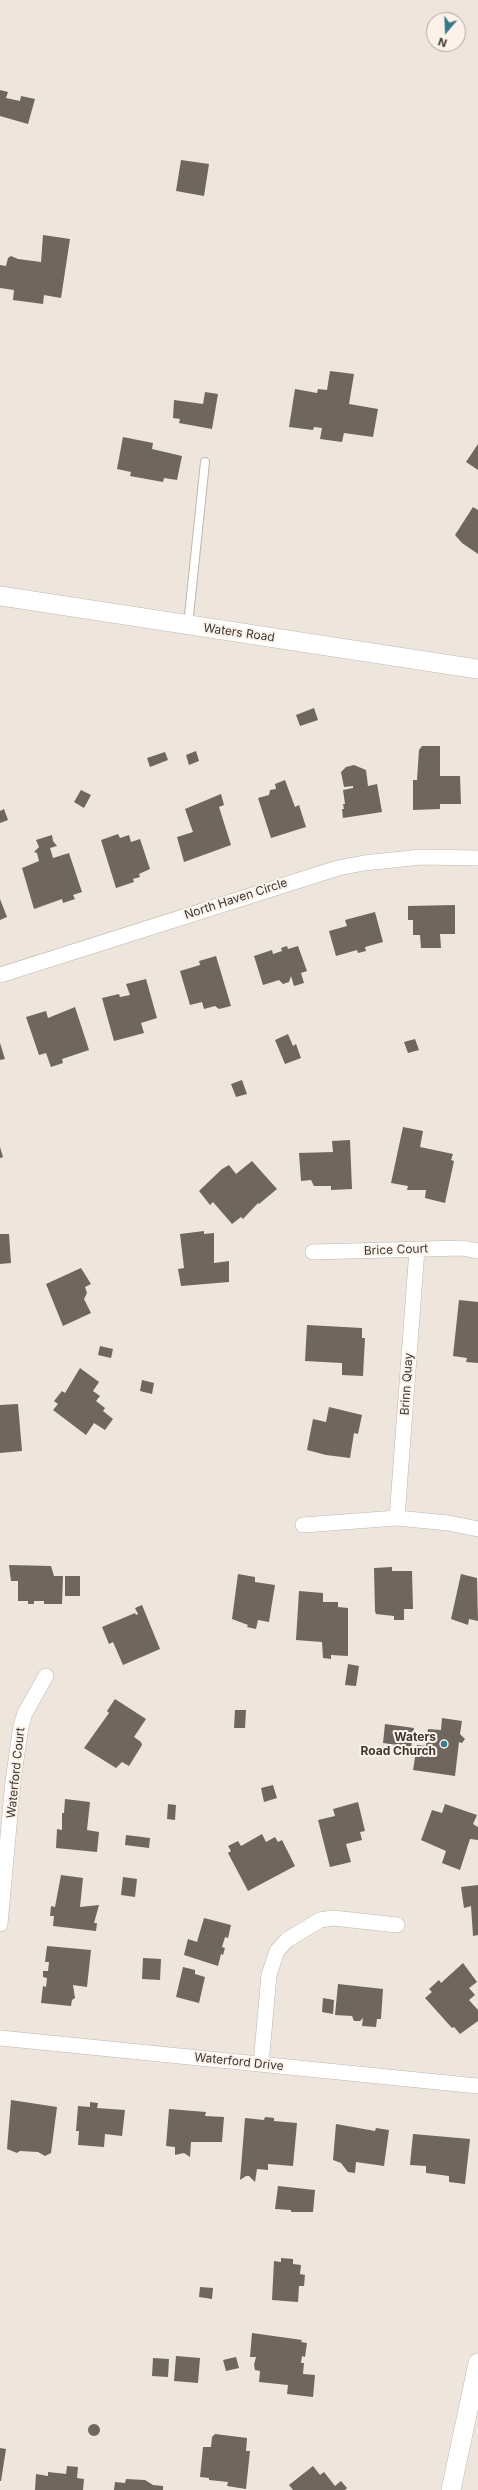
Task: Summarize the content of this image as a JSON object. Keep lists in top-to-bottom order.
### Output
{
  "streets": {
    "street": [
      "Waters Road",
      "North Haven Circle",
      "Brice Court",
      "Brinn Quay",
      "Waterford Court",
      "Waterford Drive"
    ]
  },
  "crossings": [
    ["Brice Court", "Brinn Quay"]
  ],
  "places": ["Waters Road Church"],
  "north": "bottom"
}
